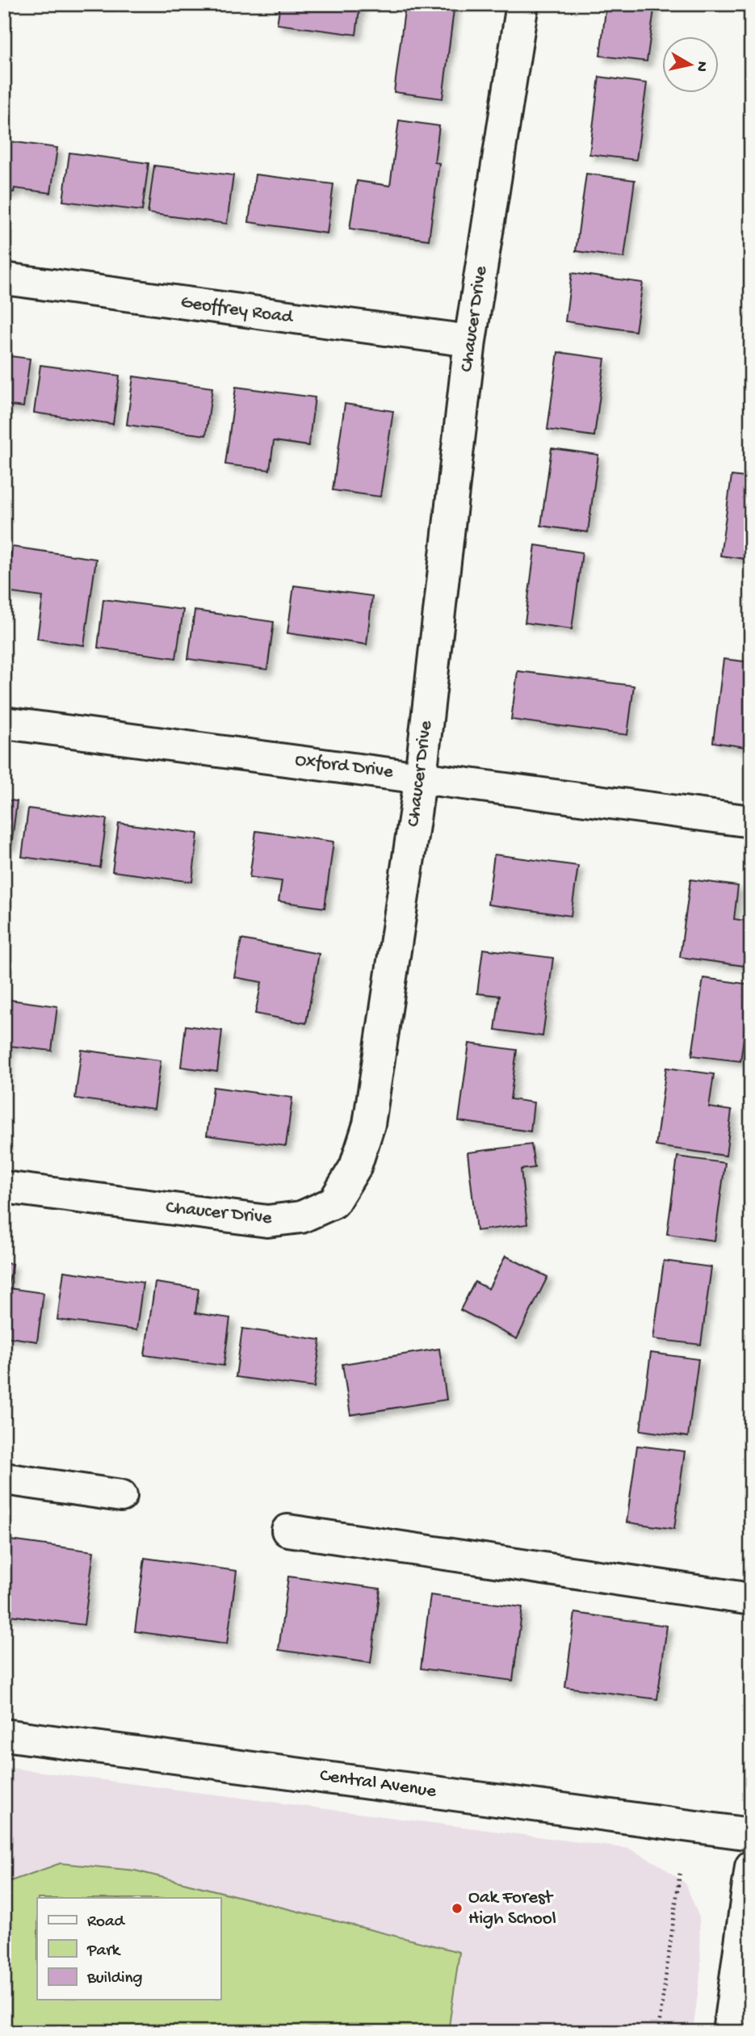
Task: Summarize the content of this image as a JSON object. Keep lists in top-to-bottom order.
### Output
{
  "streets": {
    "street": [
      "Geoffrey Road",
      "Chaucer Drive",
      "Oxford Drive",
      "Central Avenue"
    ]
  },
  "crossings": [
    ["Geoffrey Road", "Chaucer Drive"],
    ["Chaucer Drive", "Oxford Drive"]
  ],
  "places": ["Oak Forest High School"],
  "legend": ["Road", "Park", "Building"],
  "north": "right"
}
